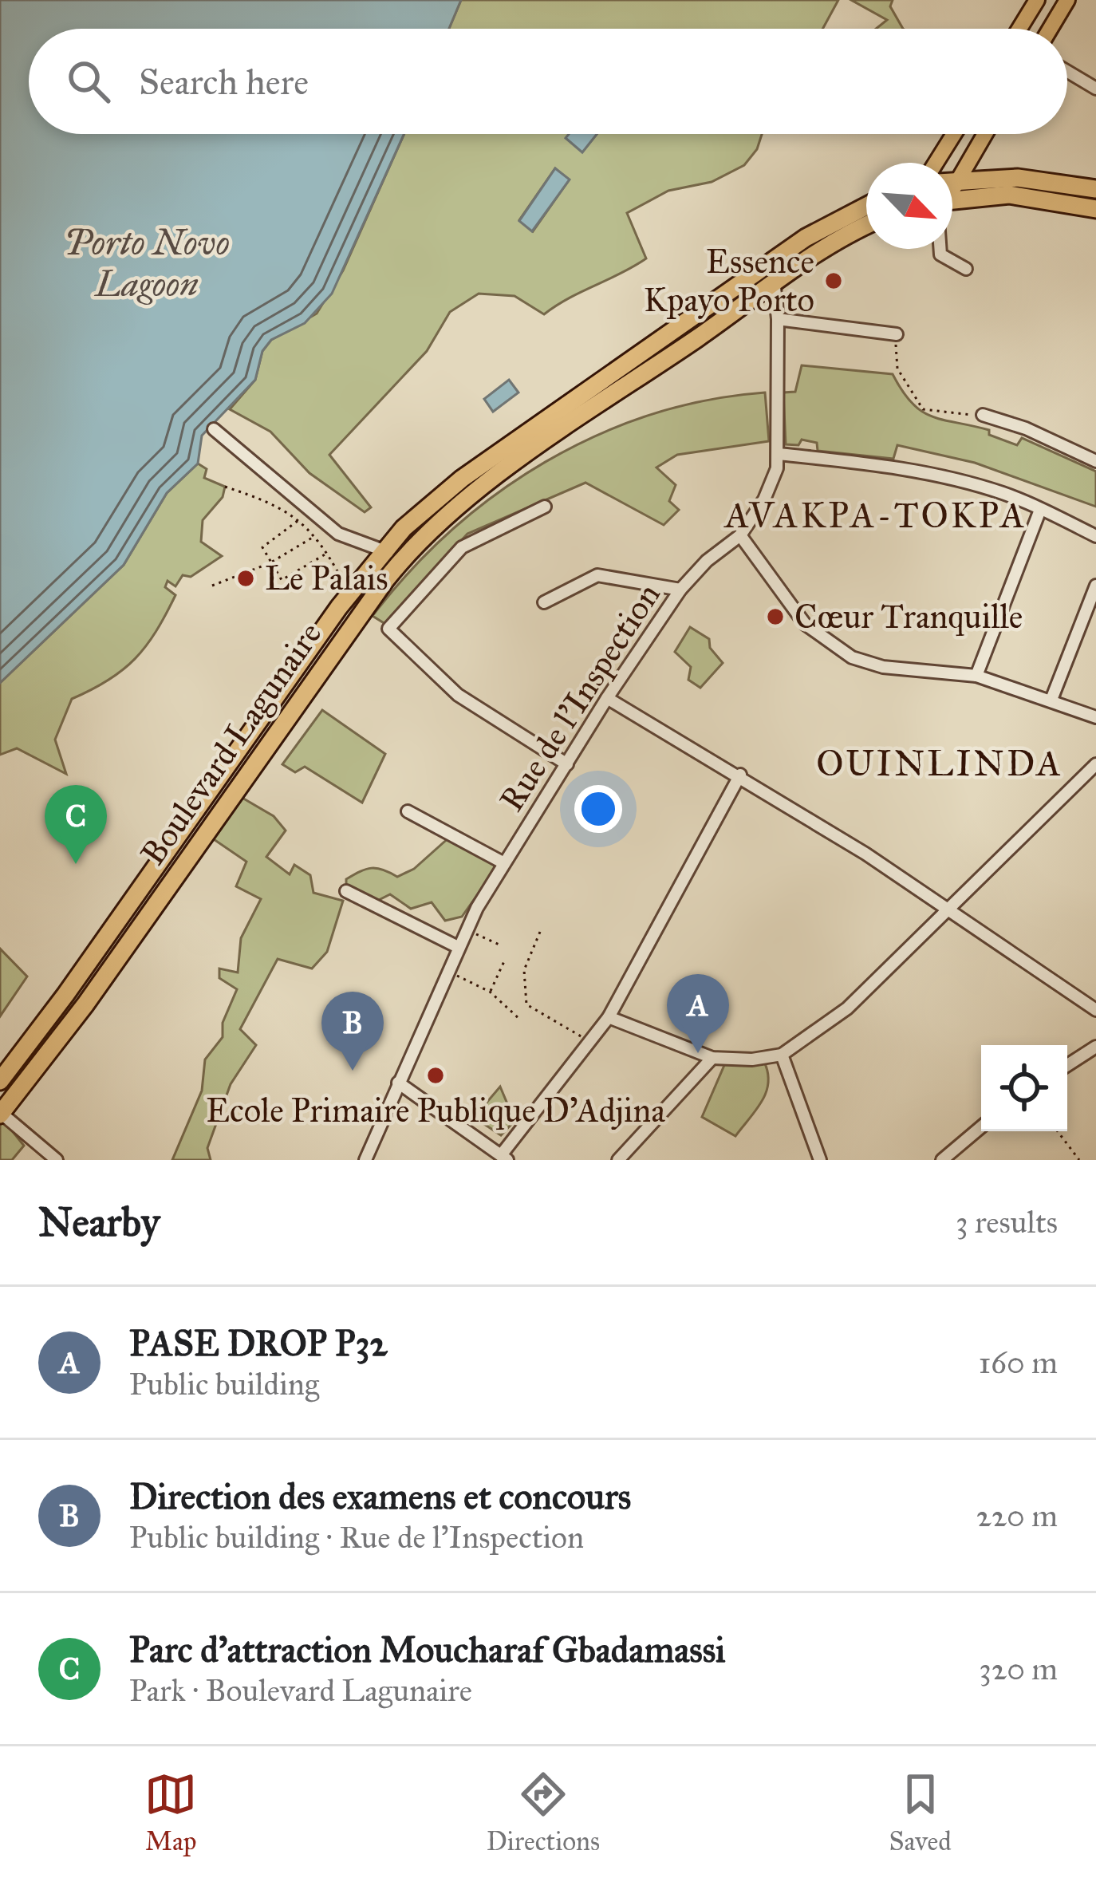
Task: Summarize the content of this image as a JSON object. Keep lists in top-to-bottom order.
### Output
{
  "streets": {
    "highway": ["Boulevard Lagunaire"],
    "street": ["Rue de l'Inspection"]
  },
  "crossings": [
    ["Rue de l'Inspection", "Boulevard Lagunaire"]
  ],
  "districts": ["AVAKPA-TOKPA", "OUINLINDA"],
  "water": ["Porto Novo Lagoon"],
  "places": [
    "Essence Kpayo Porto",
    "Le Palais",
    "Cœur Tranquille",
    "Ecole Primaire Publique D'Adjina"
  ],
  "north": "bottom right",
  "page": {
    "search": "Search here",
    "pins": ["C", "A", "B"],
    "heading": ["Nearby", "3 results"],
    "list": [
      {
        "mark": "A",
        "name": "PASE DROP P32",
        "note": "Public building",
        "value": "160 m"
      },
      {
        "mark": "B",
        "name": "Direction des examens et concours",
        "note": "Public building · Rue de l'Inspection",
        "value": "220 m"
      },
      {
        "mark": "C",
        "name": "Parc d'attraction Moucharaf Gbadamassi",
        "note": "Park · Boulevard Lagunaire",
        "value": "320 m"
      }
    ],
    "nav": ["Map", "Directions", "Saved"]
  }
}
